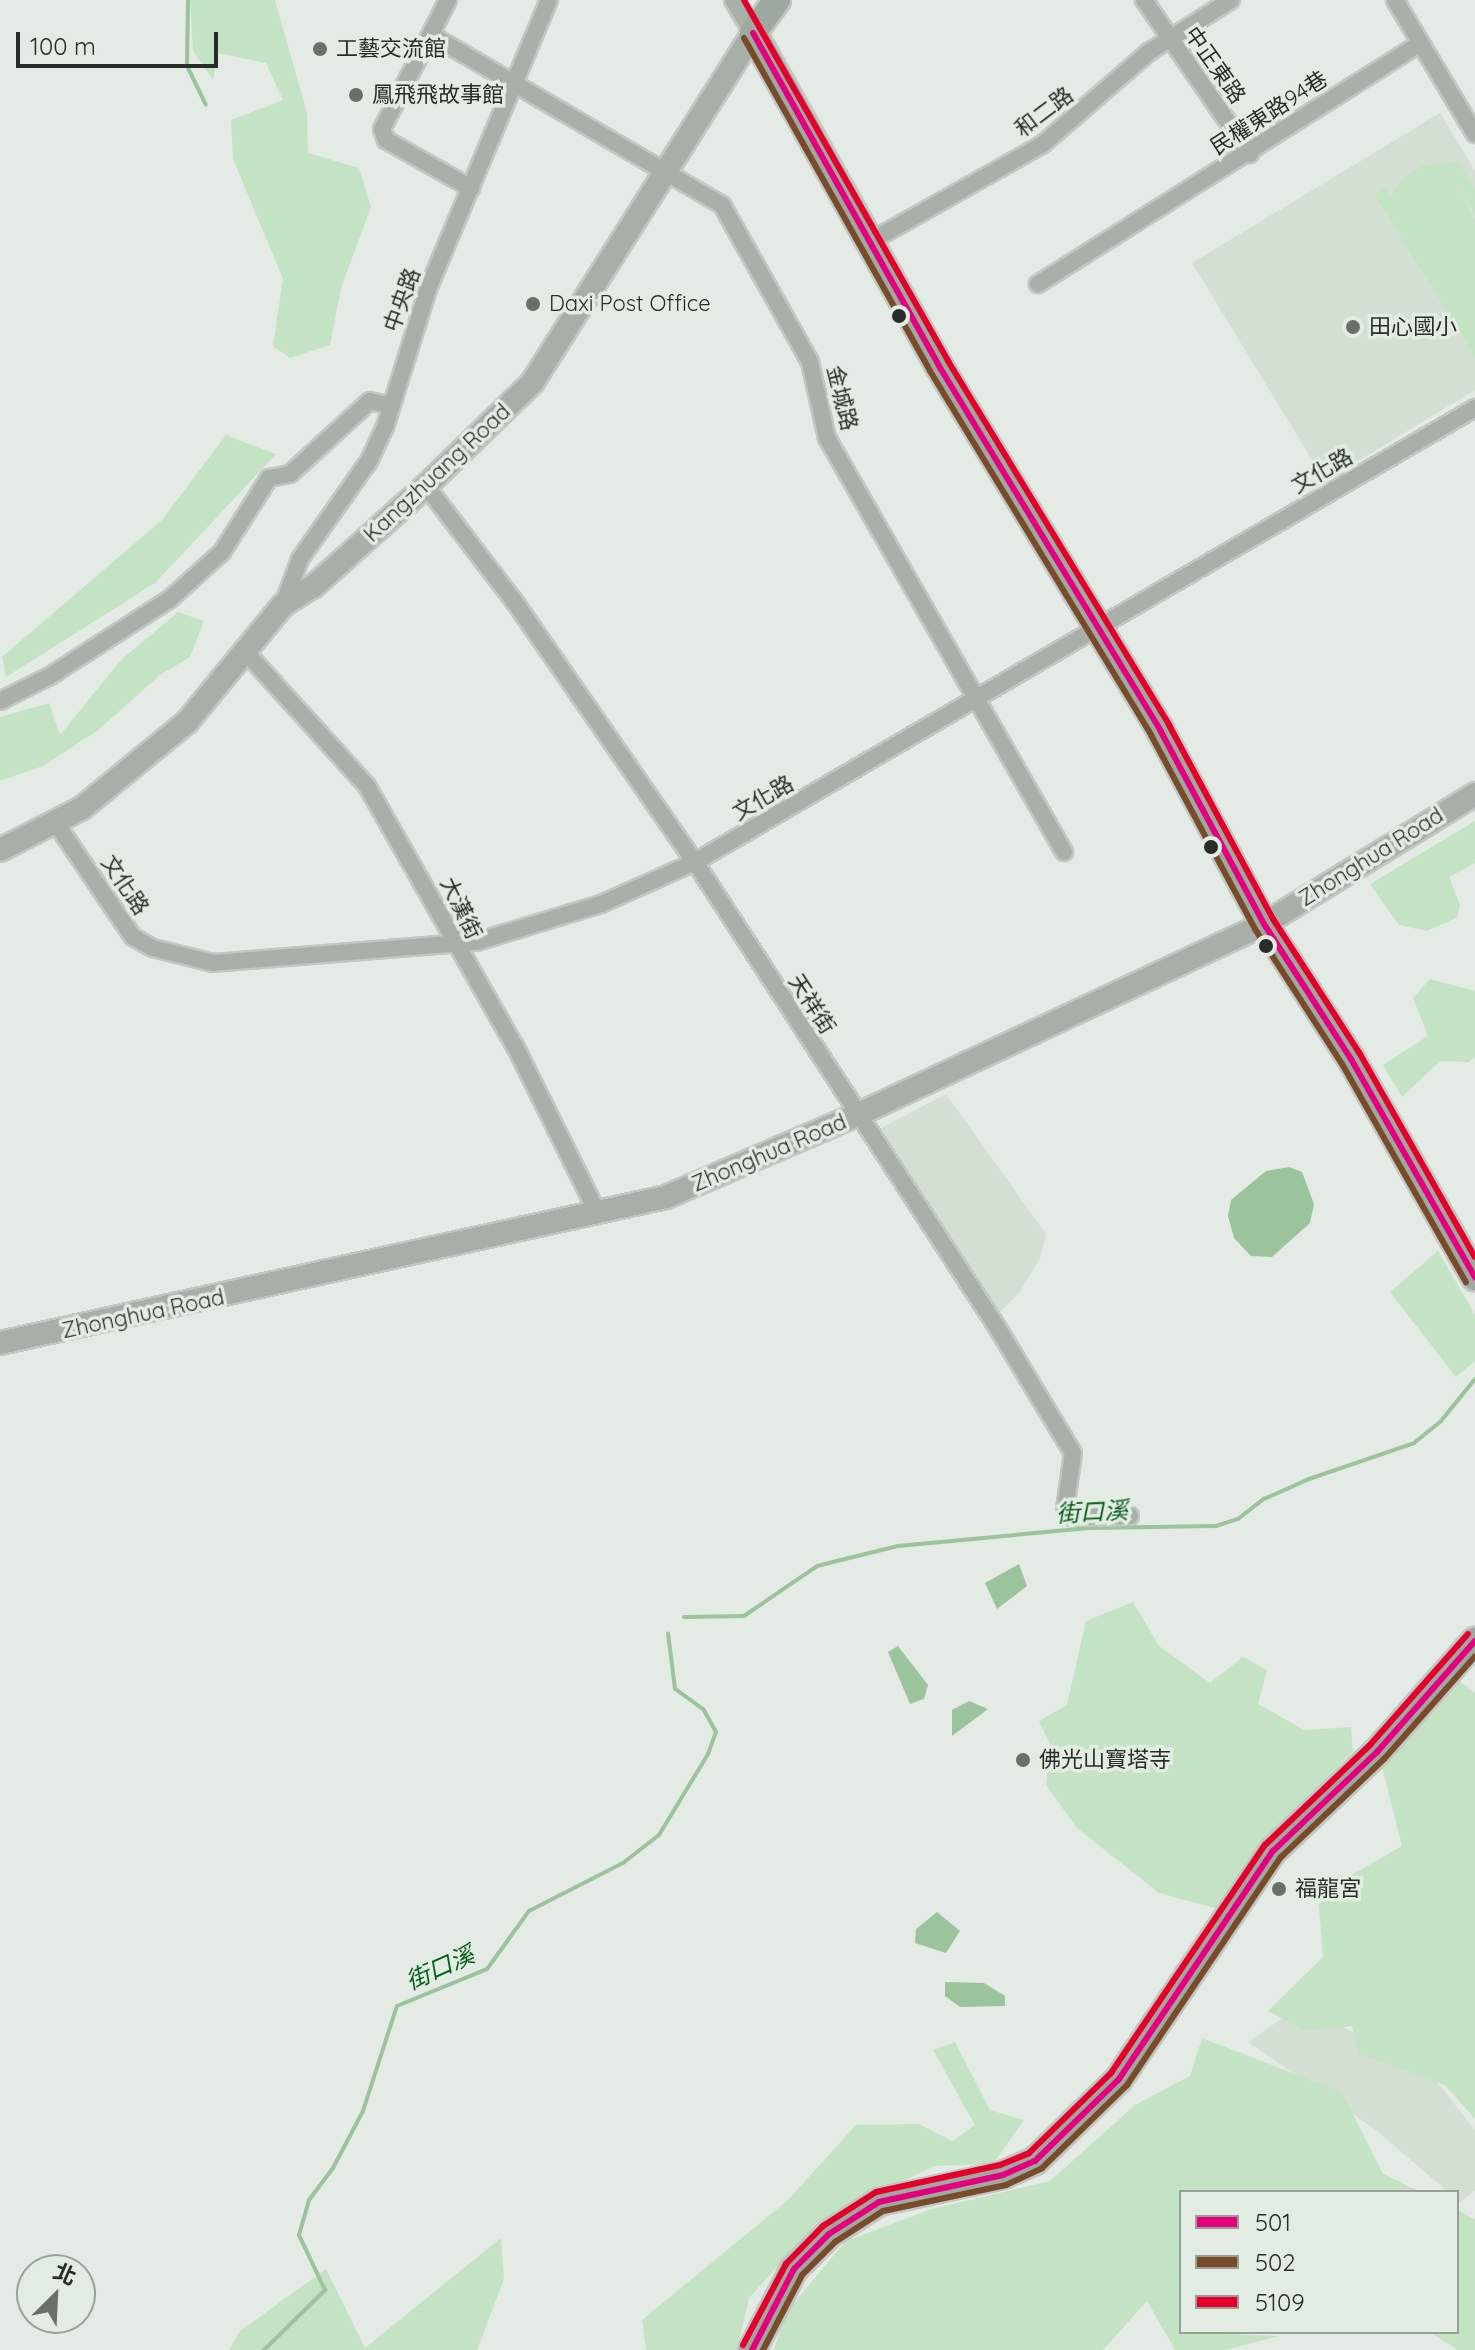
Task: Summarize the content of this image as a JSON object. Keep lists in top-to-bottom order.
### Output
{
  "streets": {
    "street": [
      "中正東路",
      "和二路",
      "民權東路94巷",
      "中央路",
      "金城路",
      "文化路",
      "Kangzhuang Road",
      "Zhonghua Road",
      "大漢街",
      "天祥街"
    ]
  },
  "crossings": [
    ["中正東路", "和二路"],
    ["中正東路", "民權東路94巷"],
    ["中央路", "金城路"],
    ["中央路", "Kangzhuang Road"],
    ["金城路", "文化路"],
    ["金城路", "Kangzhuang Road"],
    ["文化路", "Kangzhuang Road"],
    ["文化路", "大漢街"],
    ["文化路", "天祥街"],
    ["Kangzhuang Road", "大漢街"],
    ["Kangzhuang Road", "天祥街"],
    ["Zhonghua Road", "大漢街"],
    ["Zhonghua Road", "天祥街"]
  ],
  "water": ["街口溪"],
  "places": [
    "工藝交流館",
    "鳳飛飛故事館",
    "Daxi Post Office",
    "田心國小",
    "佛光山寶塔寺",
    "福龍宮"
  ],
  "lines": ["transit line 5109", "transit line 501", "transit line 502"],
  "legend": ["501", "502", "5109"],
  "scale_bar": "100 m",
  "north": "top right"
}
